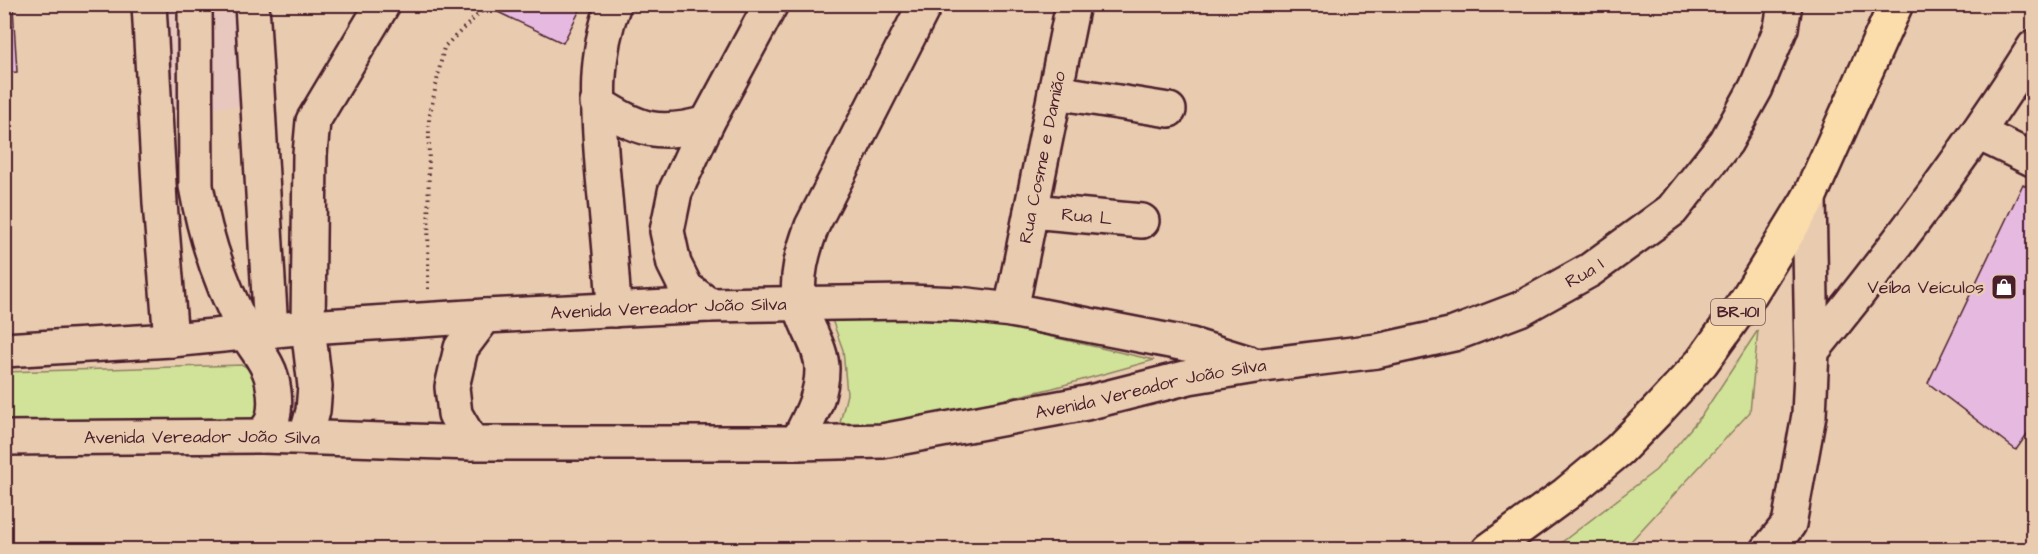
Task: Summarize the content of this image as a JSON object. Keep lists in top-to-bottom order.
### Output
{
  "streets": {
    "highway": ["BR-101"],
    "street": [
      "Rua Cosme e Damião",
      "Rua L",
      "Rua I",
      "Avenida Vereador João Silva"
    ]
  },
  "crossings": [
    ["Rua Cosme e Damião", "Rua L"],
    ["Rua Cosme e Damião", "Avenida Vereador João Silva"],
    ["Rua I", "Avenida Vereador João Silva"]
  ],
  "places": {
    "shop": ["Veíba Veículos"]
  }
}
